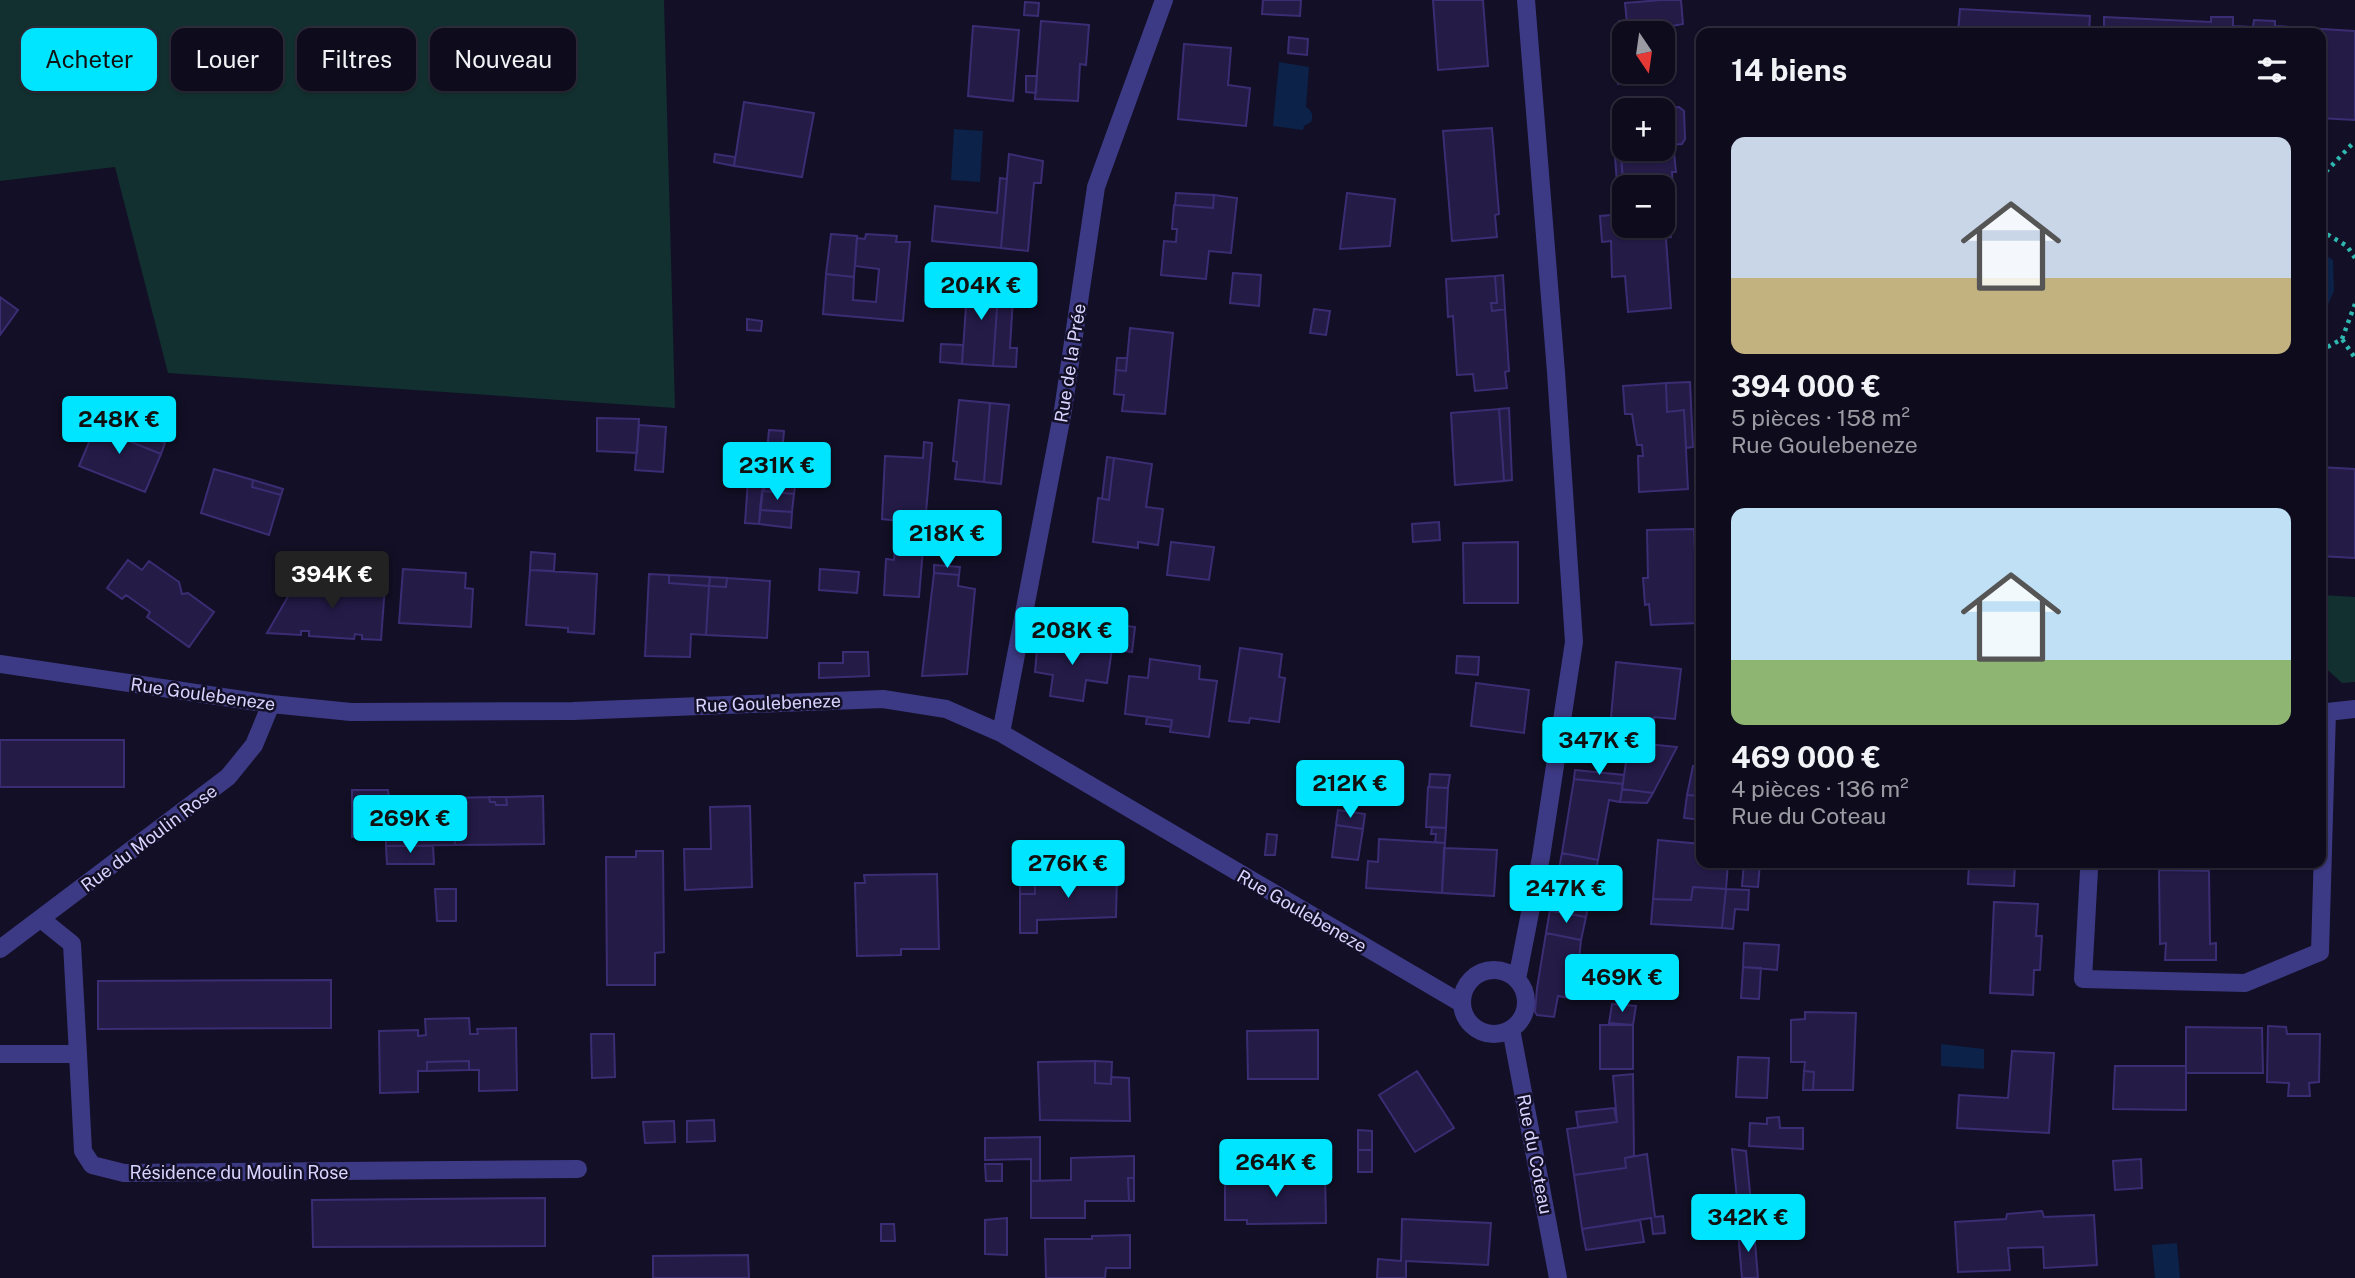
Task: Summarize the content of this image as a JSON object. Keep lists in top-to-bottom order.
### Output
{
  "streets": {
    "street": [
      "Rue de la Prée",
      "Rue Goulebeneze",
      "Rue du Moulin Rose",
      "Rue du Coteau",
      "Résidence du Moulin Rose"
    ]
  },
  "crossings": [
    ["Rue de la Prée", "Rue Goulebeneze"],
    ["Rue Goulebeneze", "Rue du Moulin Rose"],
    ["Rue Goulebeneze", "Rue du Coteau"],
    ["Rue du Moulin Rose", "Résidence du Moulin Rose"]
  ],
  "north": "bottom",
  "page": {
    "map_buttons": ["+", "−"],
    "chip": [
      "Acheter",
      "Louer",
      "Filtres",
      "Nouveau"
    ],
    "heading": "14 biens",
    "list": [
      {
        "name": "394 000 €",
        "note": "5 pièces · 158 m² · Rue Goulebeneze"
      },
      {
        "name": "469 000 €",
        "note": "4 pièces · 136 m² · Rue du Coteau"
      }
    ],
    "price": [
      "204K €",
      "248K €",
      "231K €",
      "218K €",
      "394K €",
      "208K €",
      "347K €",
      "212K €",
      "269K €",
      "276K €",
      "247K €",
      "469K €",
      "264K €",
      "342K €"
    ]
  }
}
